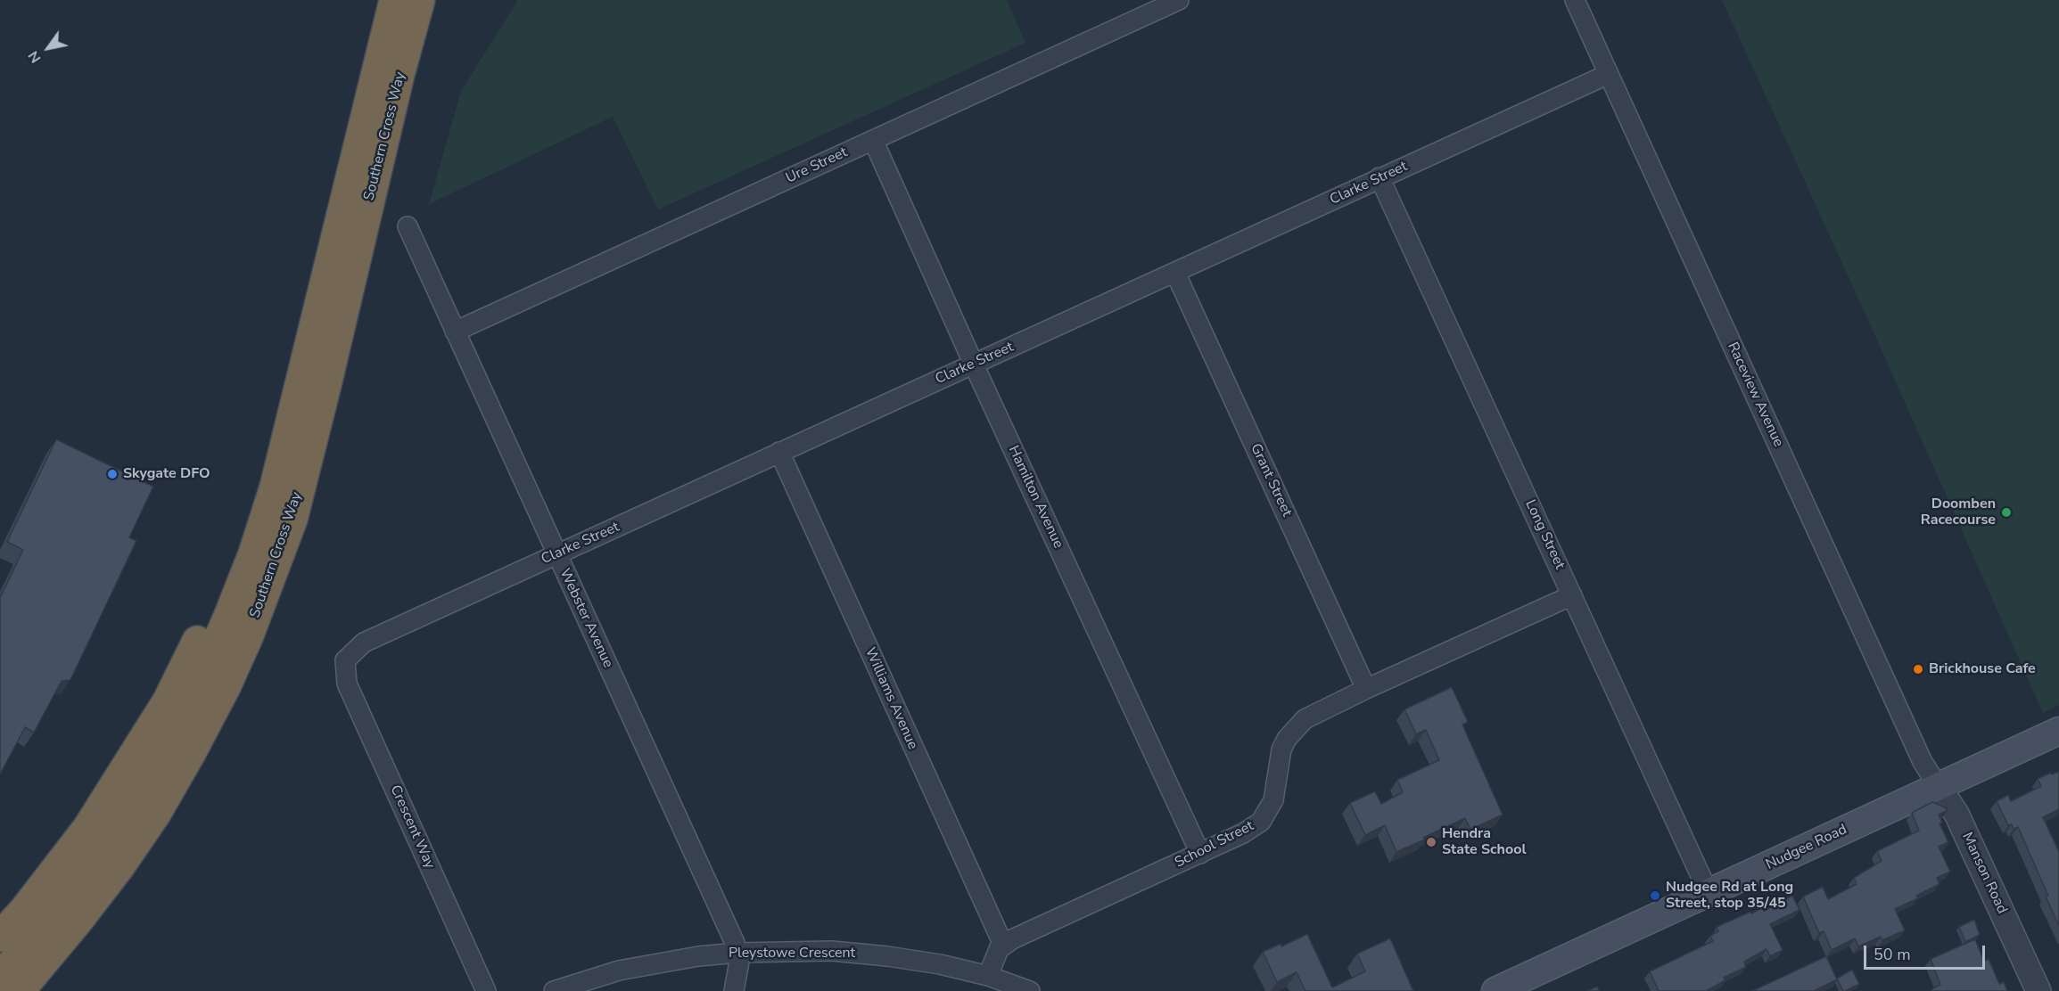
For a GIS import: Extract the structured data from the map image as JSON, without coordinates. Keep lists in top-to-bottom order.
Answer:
{
  "streets": {
    "highway": ["Southern Cross Way"],
    "main road": ["Nudgee Road"],
    "street": [
      "Ure Street",
      "Clarke Street",
      "Raceview Avenue",
      "Grant Street",
      "Hamilton Avenue",
      "Long Street",
      "Webster Avenue",
      "Williams Avenue",
      "Crescent Way",
      "School Street",
      "Manson Road",
      "Pleystowe Crescent"
    ]
  },
  "crossings": [
    ["Ure Street", "Hamilton Avenue"],
    ["Ure Street", "Webster Avenue"],
    ["Clarke Street", "Raceview Avenue"],
    ["Clarke Street", "Grant Street"],
    ["Clarke Street", "Hamilton Avenue"],
    ["Clarke Street", "Long Street"],
    ["Clarke Street", "Webster Avenue"],
    ["Clarke Street", "Williams Avenue"],
    ["Clarke Street", "Crescent Way"],
    ["Raceview Avenue", "Nudgee Road"],
    ["Raceview Avenue", "Manson Road"],
    ["Grant Street", "School Street"],
    ["Hamilton Avenue", "School Street"],
    ["Long Street", "School Street"],
    ["Long Street", "Nudgee Road"],
    ["Webster Avenue", "Pleystowe Crescent"],
    ["Williams Avenue", "School Street"],
    ["Nudgee Road", "Manson Road"]
  ],
  "places": [
    "Skygate DFO",
    "Doomben Racecourse",
    "Brickhouse Cafe",
    "Hendra State School",
    "Nudgee Rd at Long Street, stop 35/45"
  ],
  "scale_bar": "50 m",
  "north": "bottom left"
}
